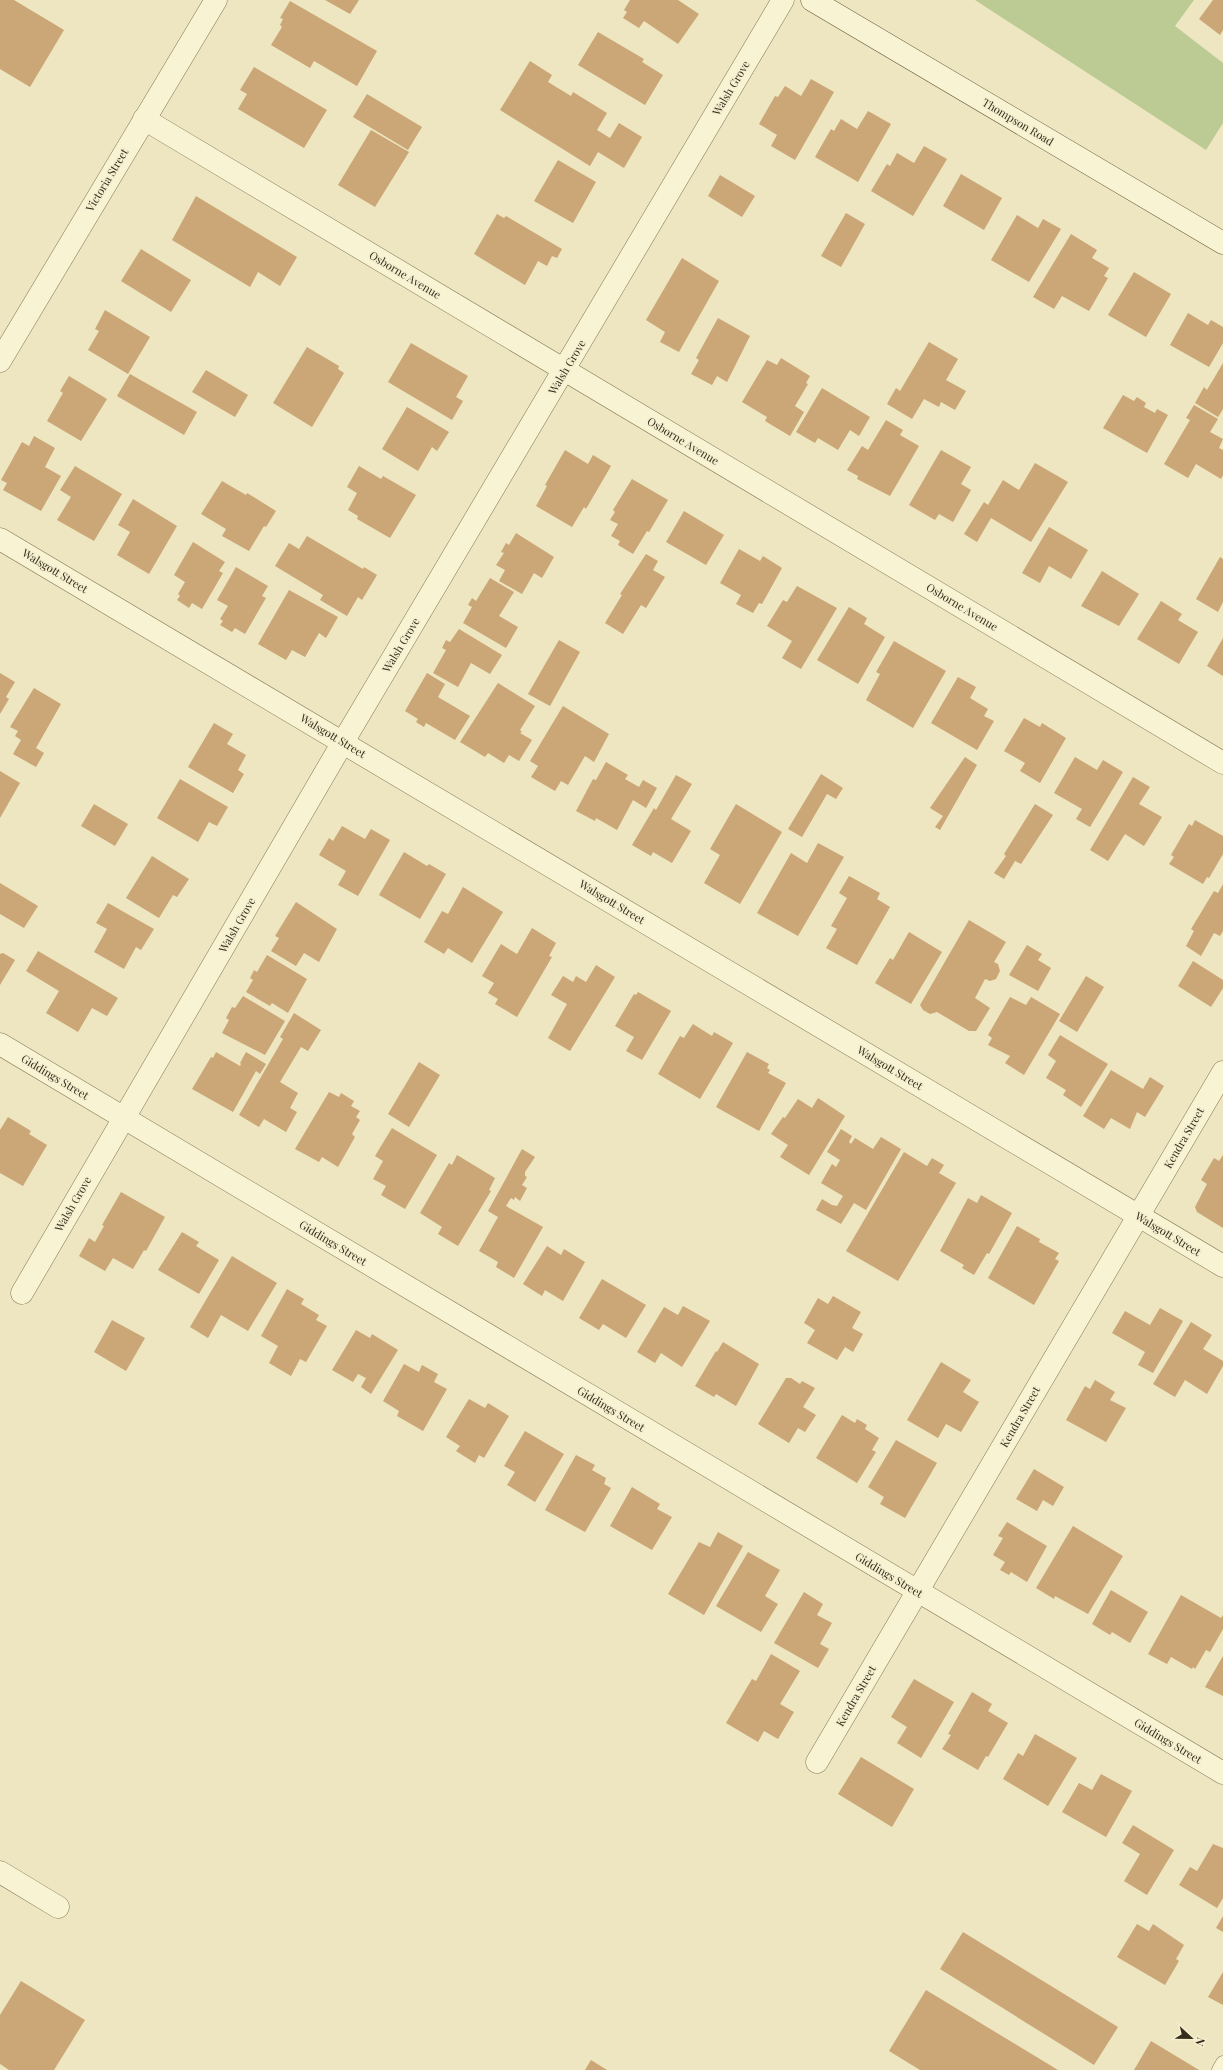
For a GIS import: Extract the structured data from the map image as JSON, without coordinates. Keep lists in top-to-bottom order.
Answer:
{
  "streets": {
    "street": [
      "Walsh Grove",
      "Thompson Road",
      "Victoria Street",
      "Osborne Avenue",
      "Walsgott Street",
      "Giddings Street",
      "Kendra Street"
    ]
  },
  "crossings": [
    ["Walsh Grove", "Osborne Avenue"],
    ["Walsh Grove", "Walsgott Street"],
    ["Walsh Grove", "Giddings Street"],
    ["Victoria Street", "Osborne Avenue"],
    ["Walsgott Street", "Kendra Street"],
    ["Giddings Street", "Kendra Street"]
  ],
  "north": "right"
}
